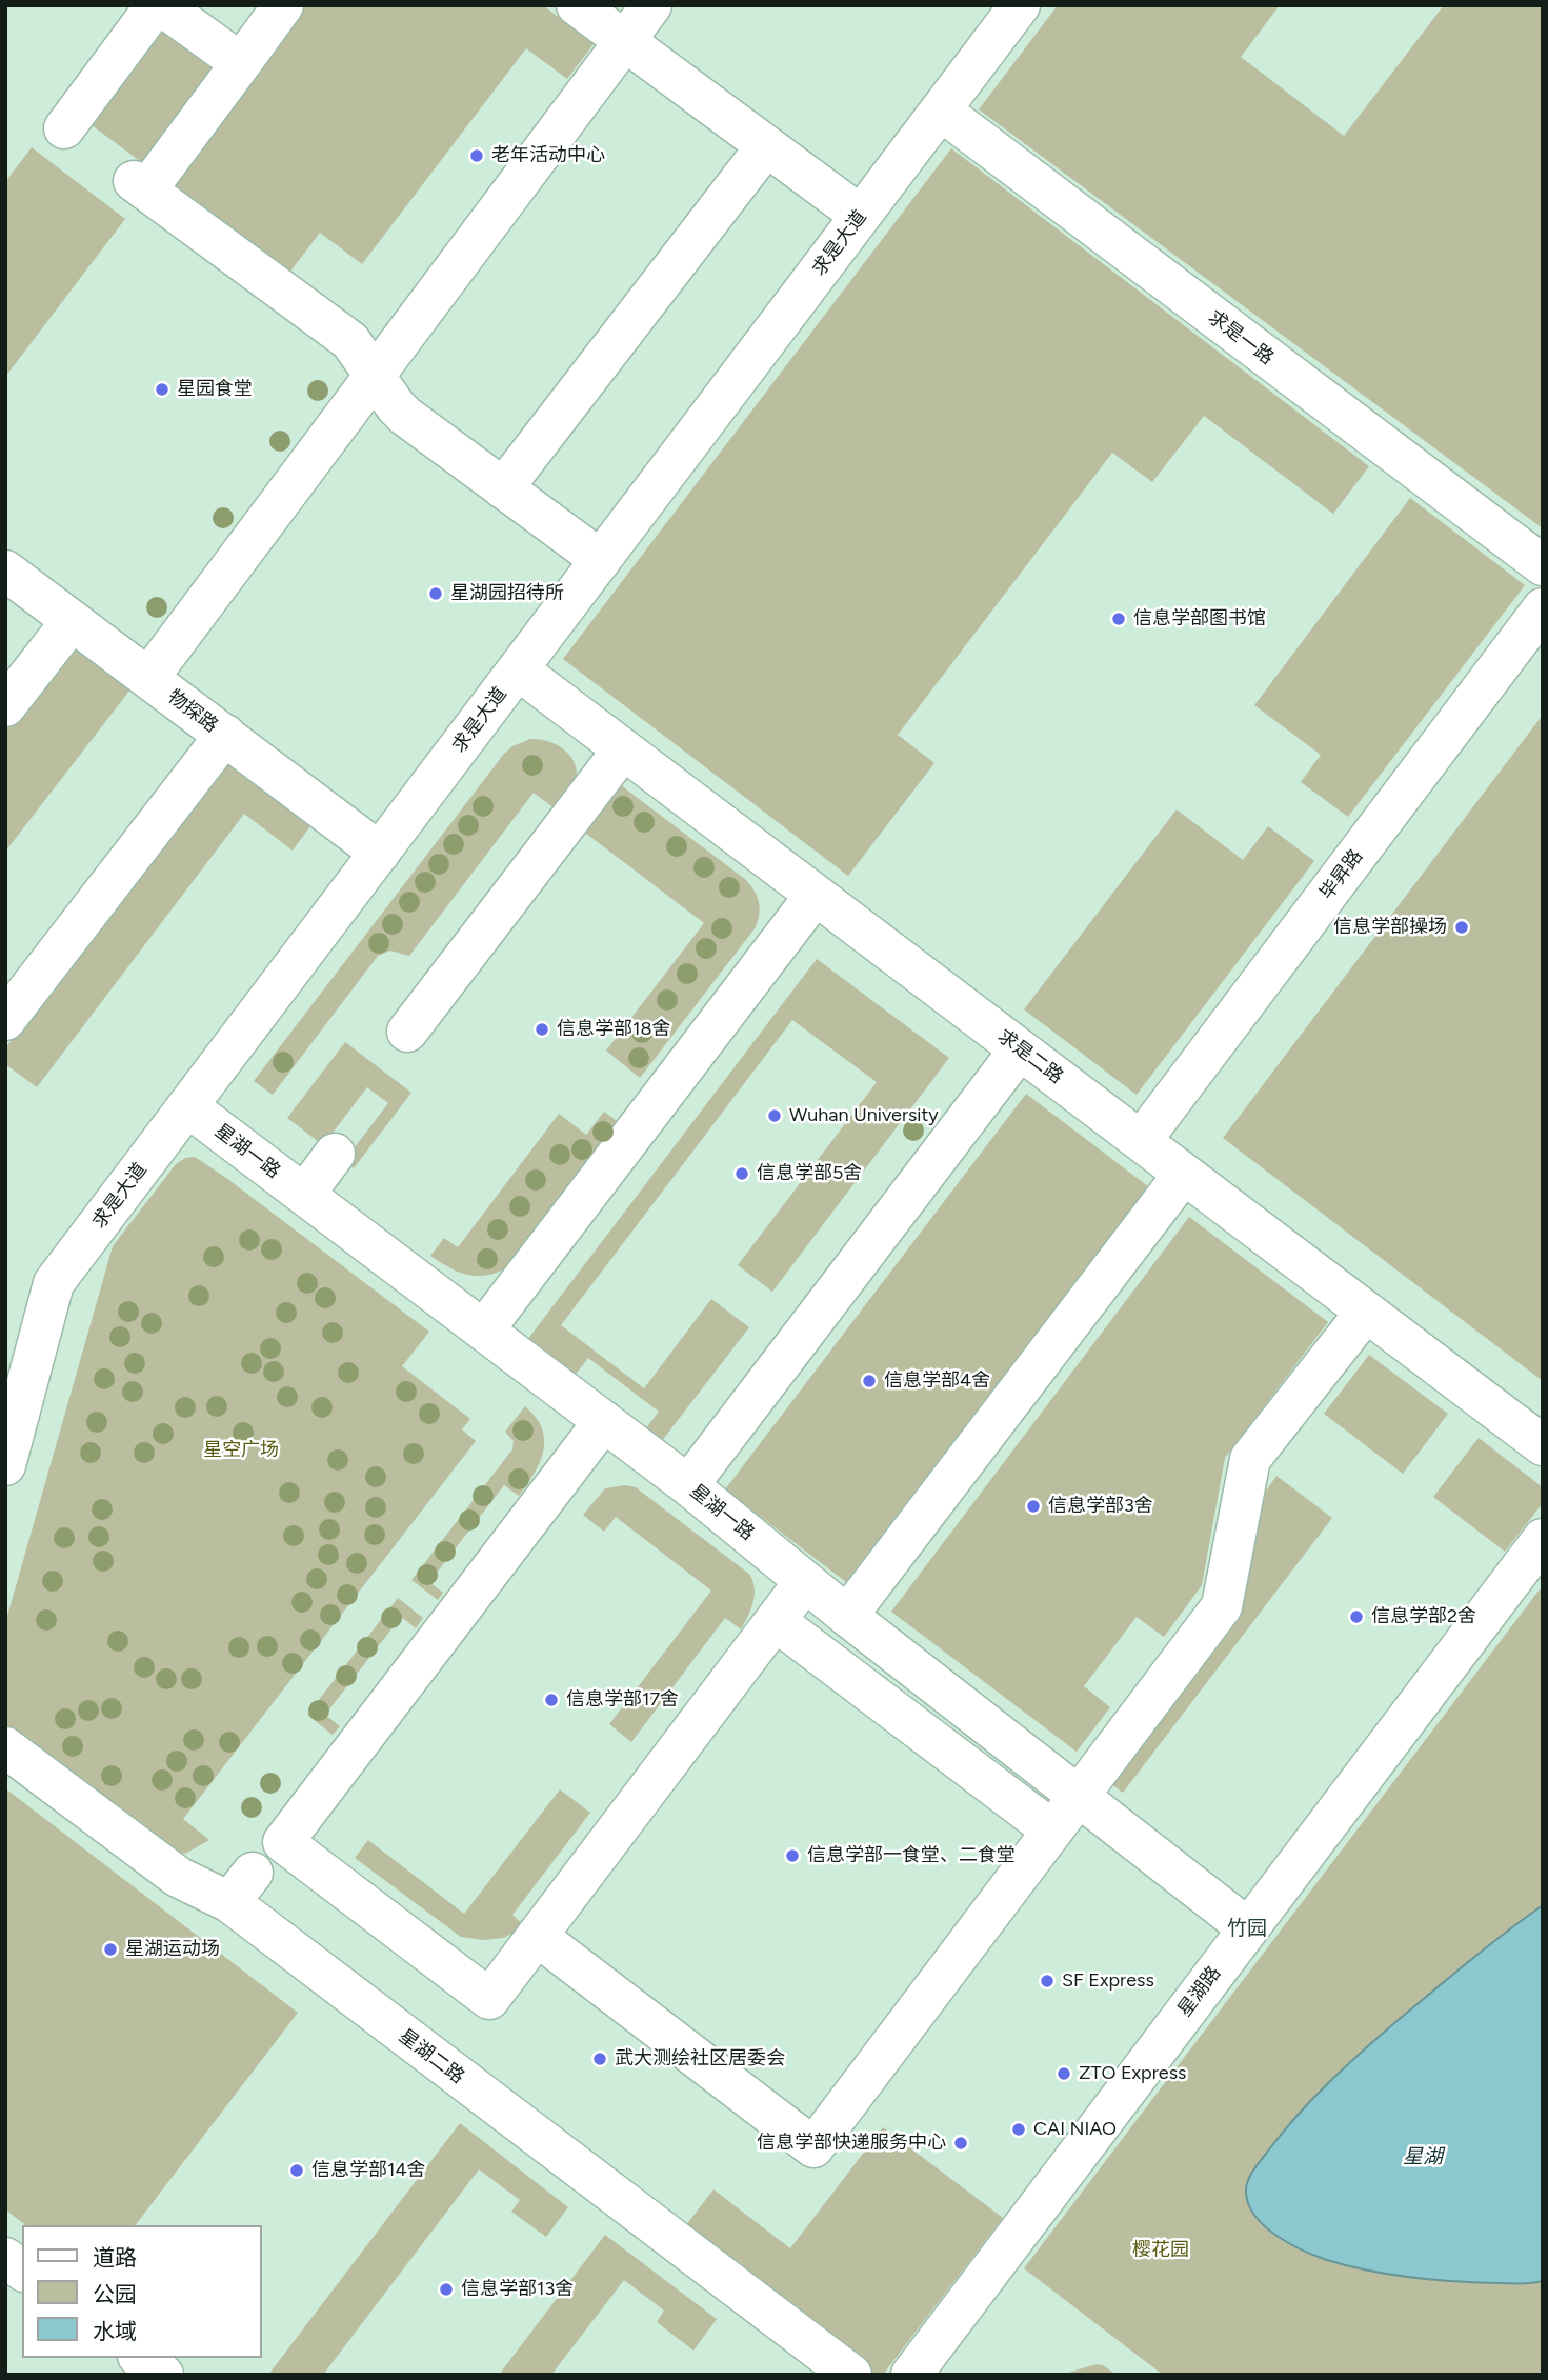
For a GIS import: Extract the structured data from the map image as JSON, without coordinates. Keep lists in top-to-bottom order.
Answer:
{
  "streets": {
    "street": [
      "求是大道",
      "求是一路",
      "物探路",
      "毕昇路",
      "求是二路",
      "星湖一路",
      "星湖路",
      "星湖二路"
    ]
  },
  "crossings": [
    ["求是大道", "求是一路"],
    ["求是大道", "物探路"],
    ["求是大道", "求是二路"],
    ["求是大道", "星湖一路"],
    ["毕昇路", "求是二路"],
    ["星湖一路", "星湖路"]
  ],
  "districts": ["竹园"],
  "water": ["星湖"],
  "parks": ["星空广场", "樱花园"],
  "places": [
    "老年活动中心",
    "星园食堂",
    "星湖园招待所",
    "信息学部图书馆",
    "信息学部操场",
    "信息学部18舍",
    "Wuhan University",
    "信息学部5舍",
    "信息学部4舍",
    "信息学部3舍",
    "信息学部2舍",
    "信息学部17舍",
    "信息学部一食堂、二食堂",
    "星湖运动场",
    "SF Express",
    "武大测绘社区居委会",
    "ZTO Express",
    "CAI NIAO",
    "信息学部快递服务中心",
    "信息学部14舍",
    "信息学部13舍"
  ],
  "legend": ["道路", "公园", "水域"]
}
